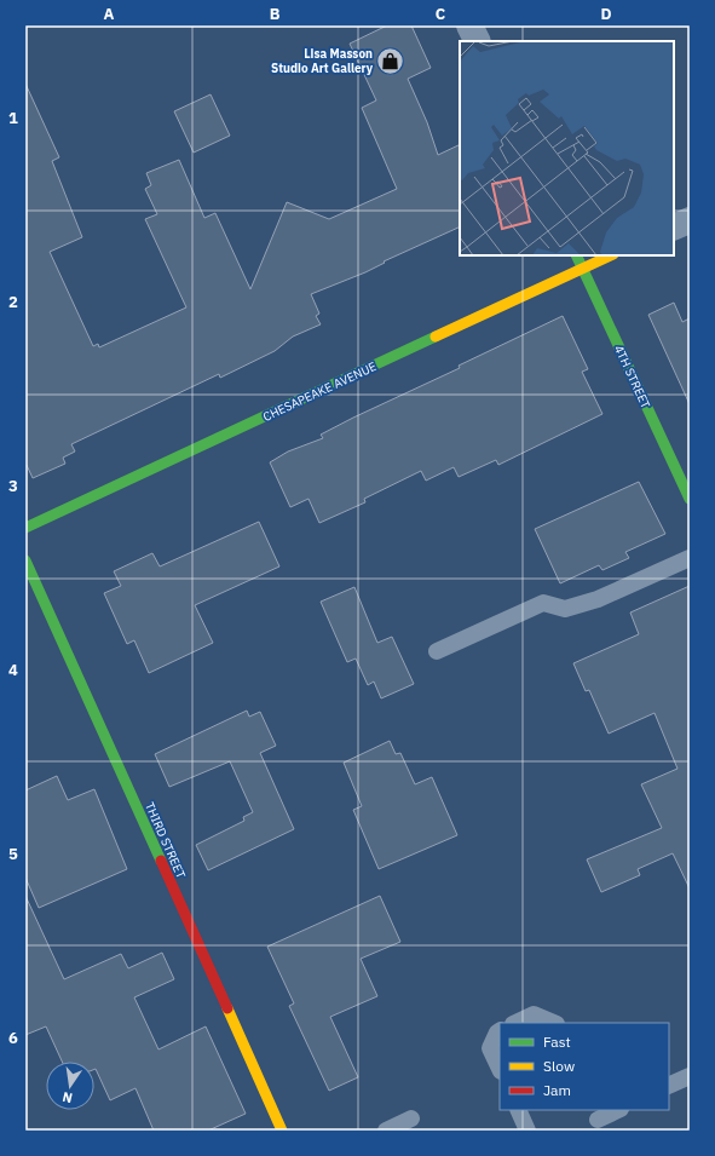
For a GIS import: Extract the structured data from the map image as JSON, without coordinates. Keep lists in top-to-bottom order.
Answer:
{
  "streets": {
    "street": ["4TH STREET", "CHESAPEAKE AVENUE", "THIRD STREET"]
  },
  "crossings": [
    ["4TH STREET", "CHESAPEAKE AVENUE"]
  ],
  "places": {
    "shop": ["Lisa Masson Studio Art Gallery"]
  },
  "legend": ["Fast", "Slow", "Jam"],
  "north": "bottom",
  "grid": {
    "columns": [
      "A",
      "B",
      "C",
      "D"
    ],
    "rows": [
      "1",
      "2",
      "3",
      "4",
      "5",
      "6"
    ]
  }
}
